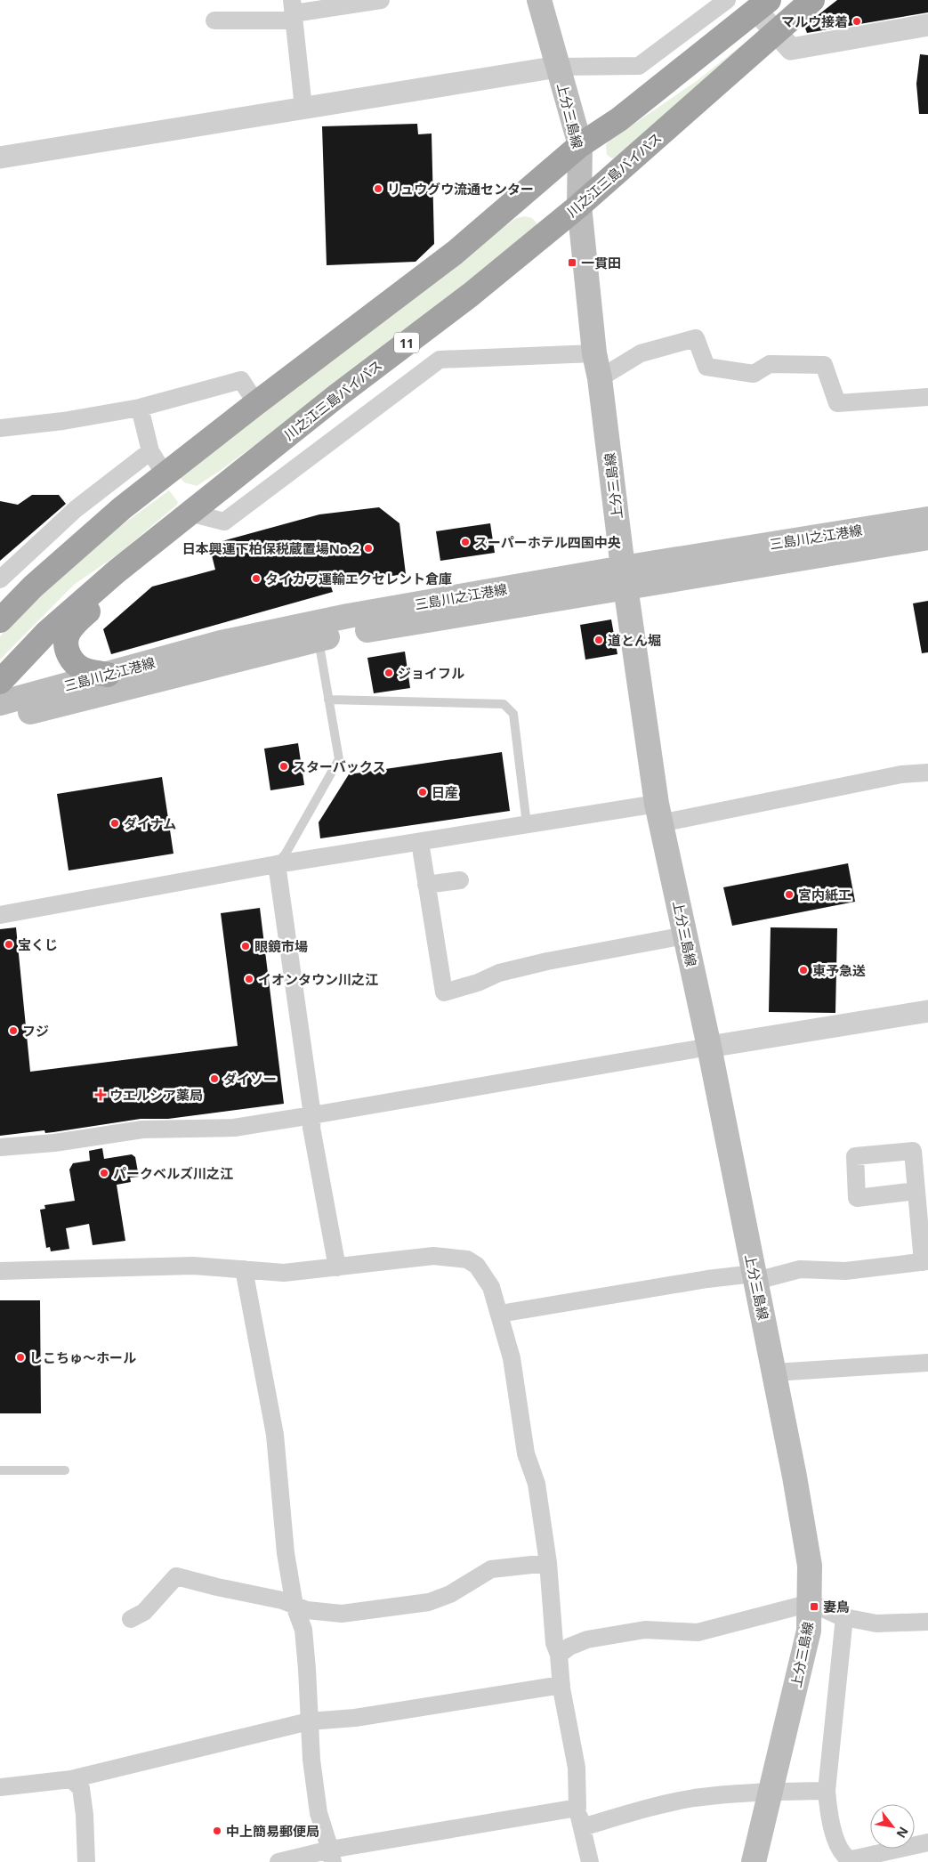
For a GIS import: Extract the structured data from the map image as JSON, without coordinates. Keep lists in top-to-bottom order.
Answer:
{
  "streets": {
    "highway": ["川之江三島バイパス", "11"],
    "main road": ["上分三島線", "三島川之江港線"]
  },
  "crossings": [
    ["上分三島線", "川之江三島バイパス"],
    ["上分三島線", "三島川之江港線"]
  ],
  "places": {
    "other": [
      "マルウ接着",
      "リュウグウ流通センター",
      "スーパーホテル四国中央",
      "日本興運下柏保税蔵置場No.2",
      "タイカワ運輸エクセレント倉庫",
      "道とん堀",
      "ジョイフル",
      "スターバックス",
      "日産",
      "ダイナム",
      "宮内紙工",
      "宝くじ",
      "眼鏡市場",
      "東予急送",
      "イオンタウン川之江",
      "フジ",
      "ダイソー",
      "パークベルズ川之江",
      "しこちゅ～ホール",
      "中上簡易郵便局"
    ],
    "transit": ["一貫田", "妻鳥"],
    "health": ["ウエルシア薬局"]
  },
  "north": "bottom right"
}
